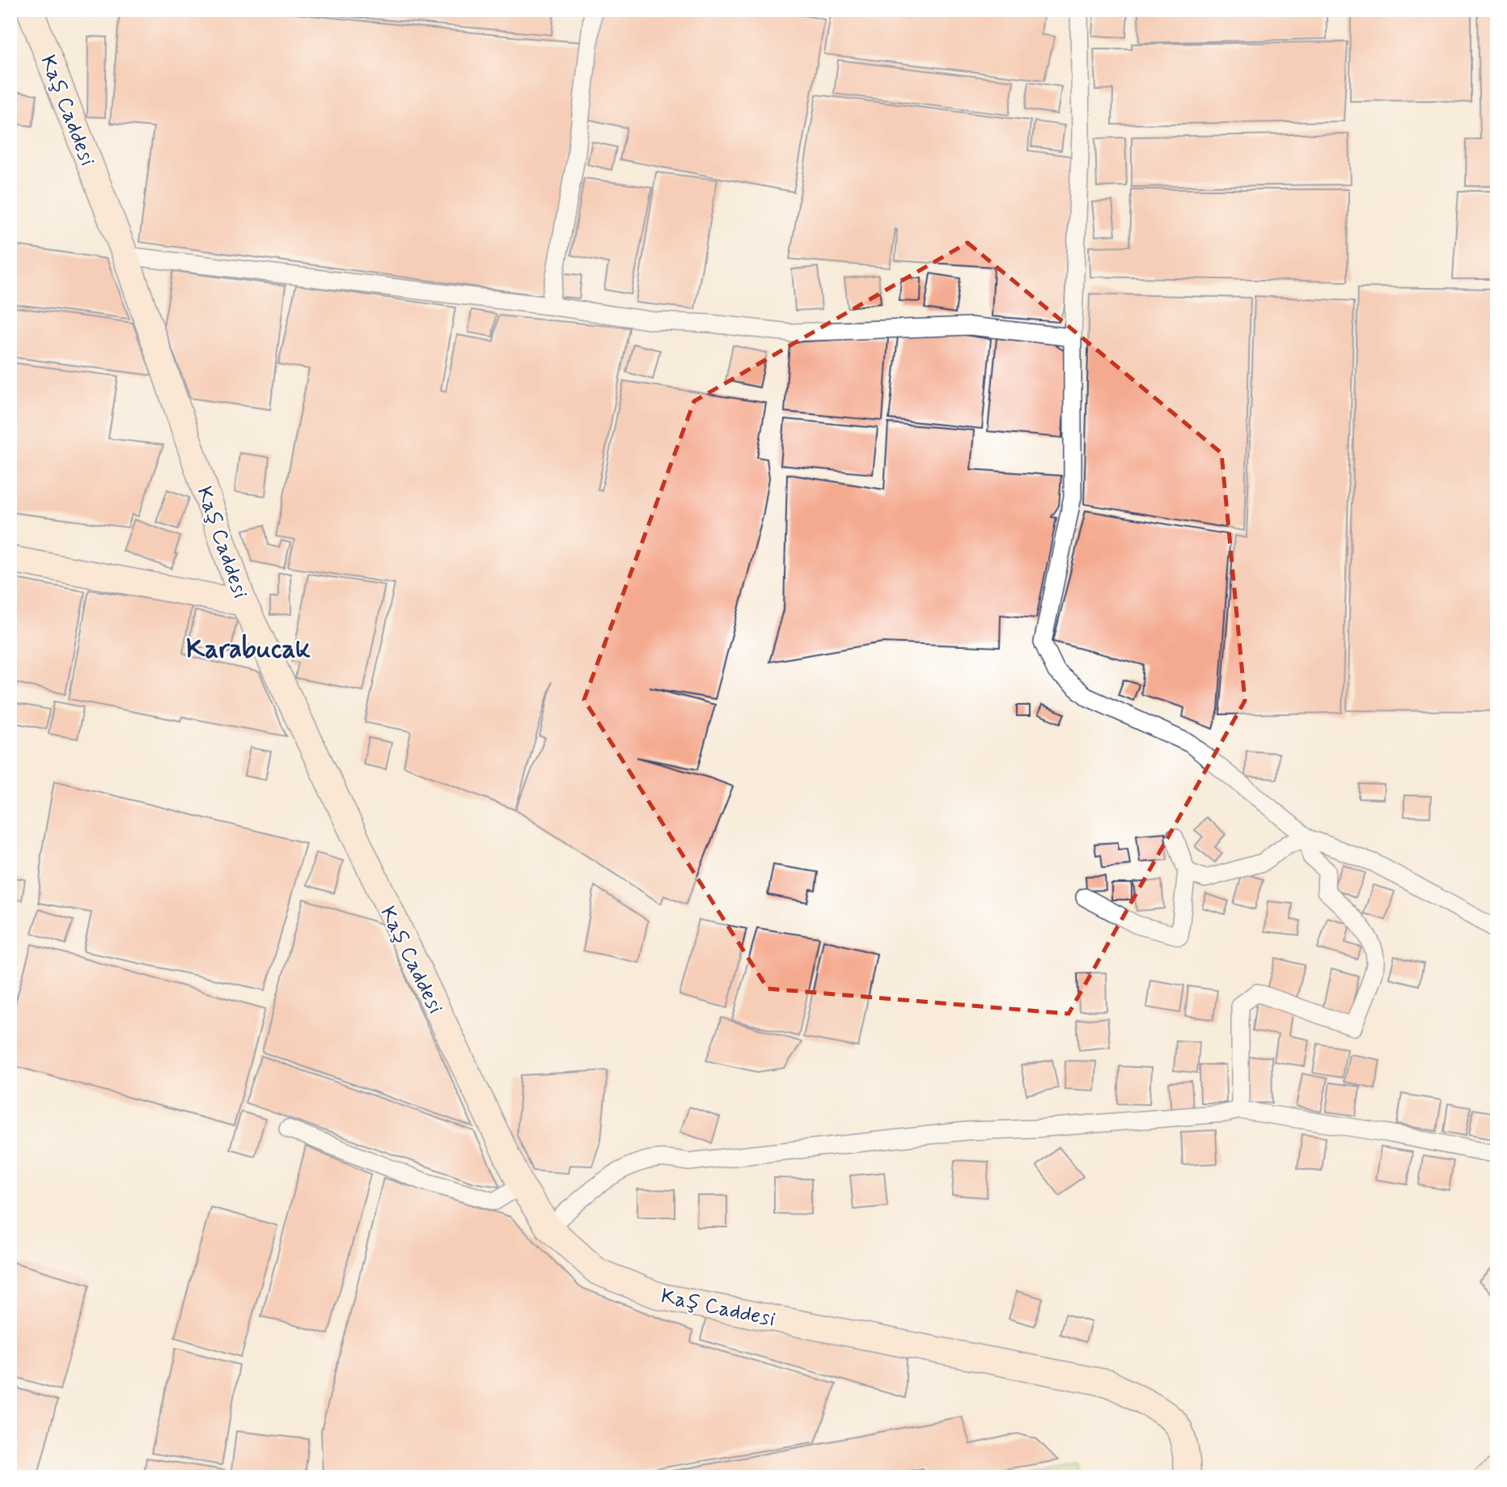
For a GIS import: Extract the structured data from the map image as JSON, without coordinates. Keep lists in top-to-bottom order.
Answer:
{
  "streets": {
    "street": ["Kaş Caddesi"]
  },
  "districts": ["Karabucak"]
}
